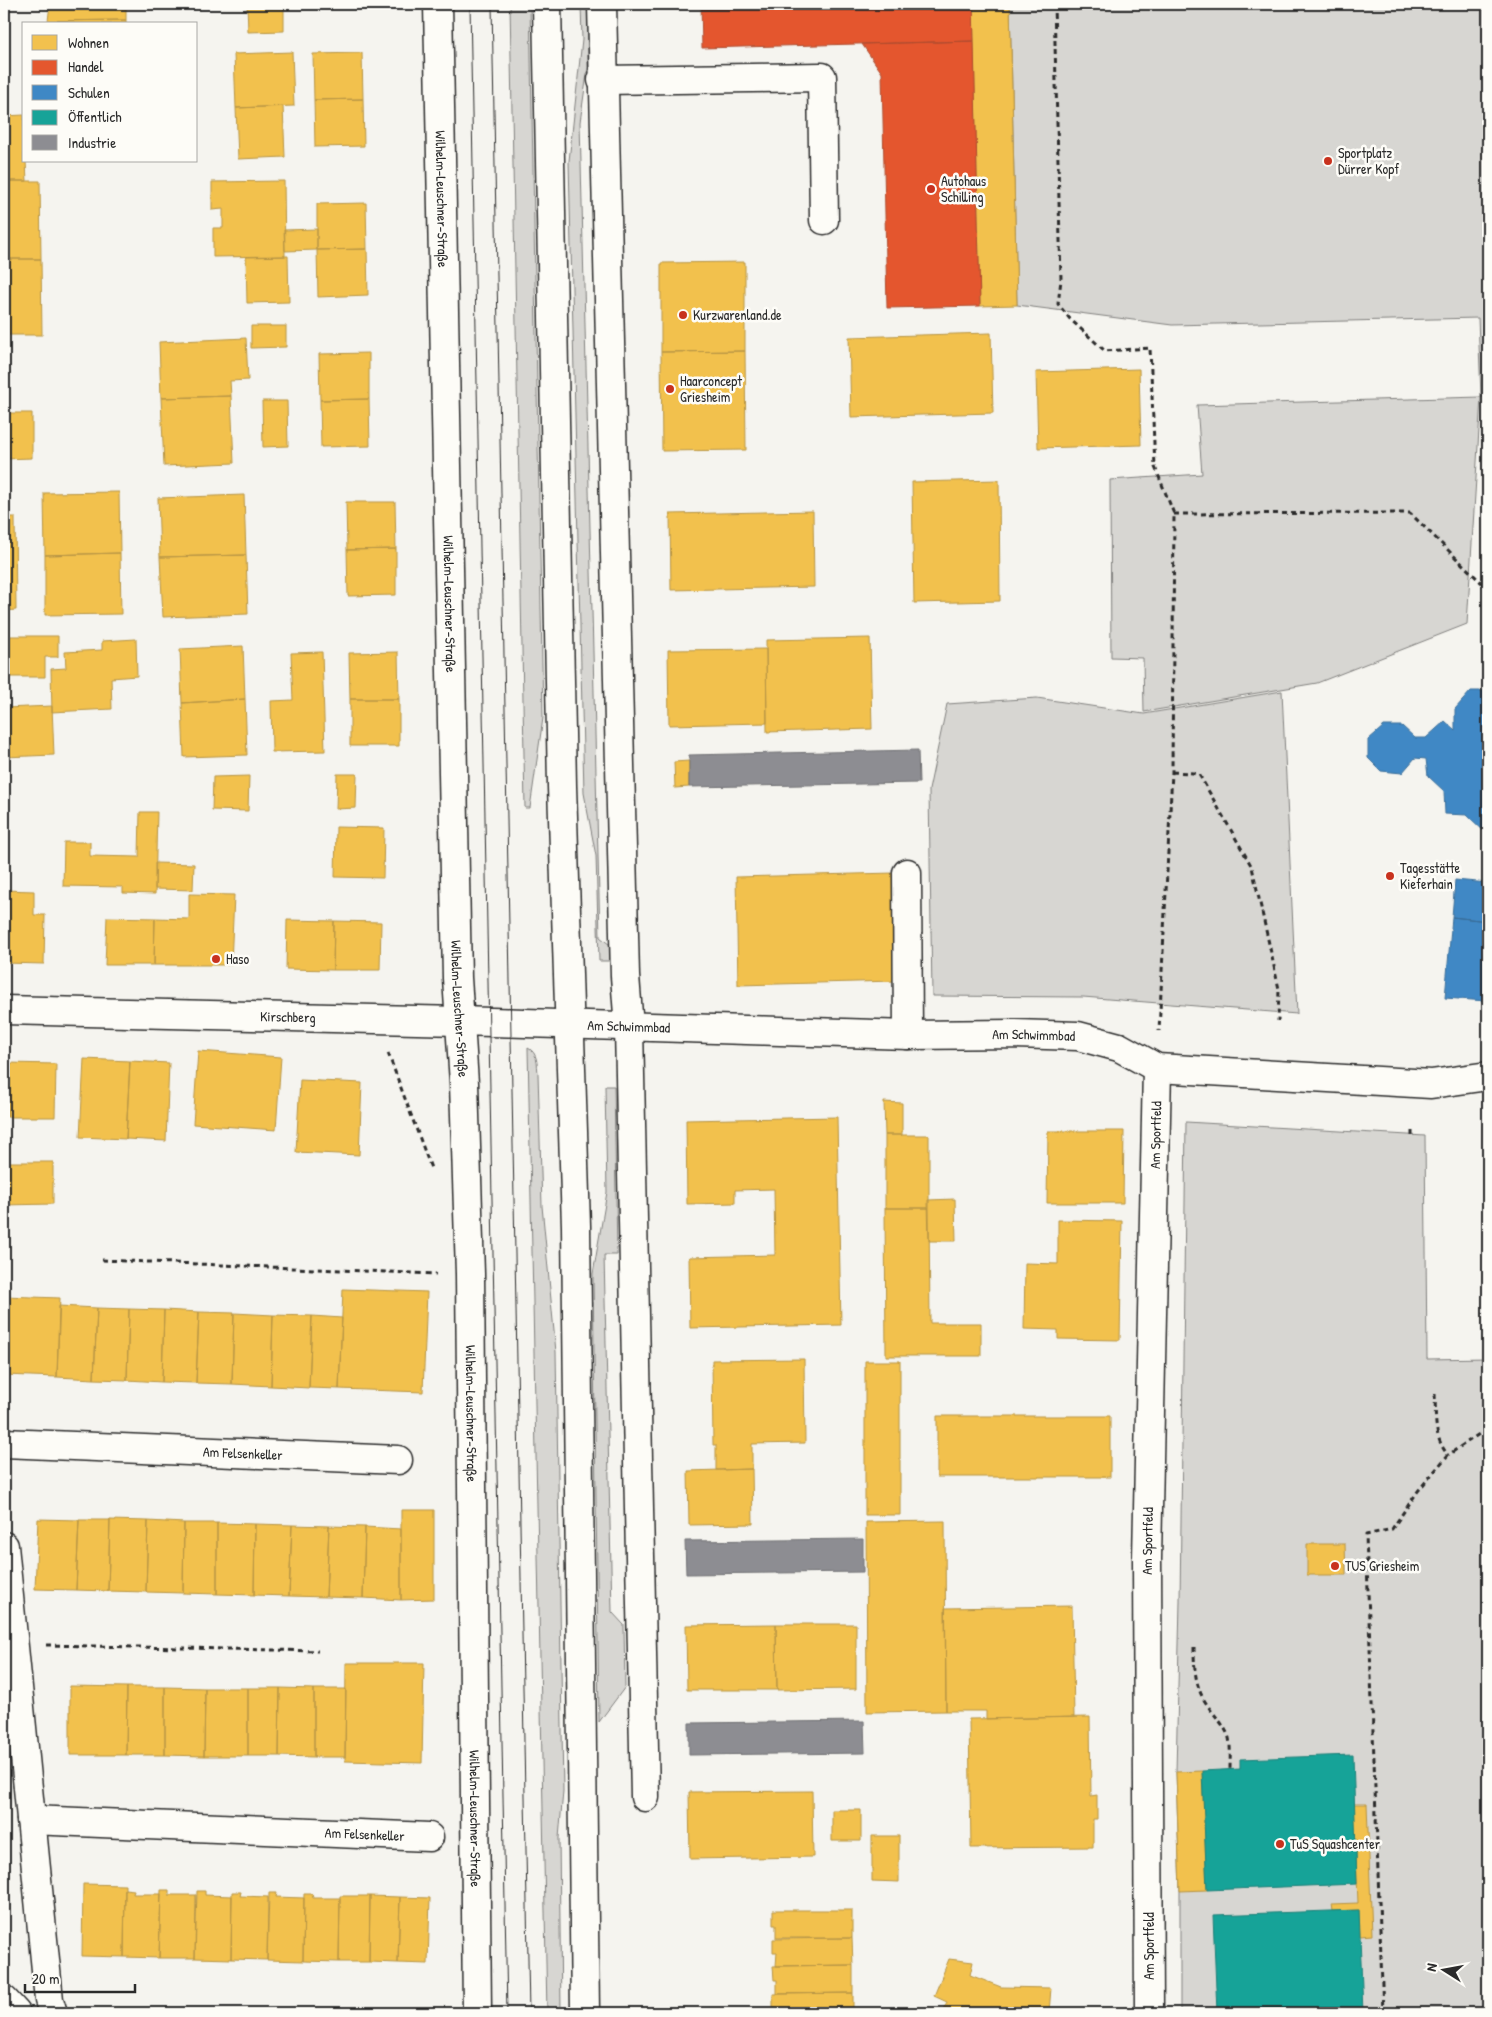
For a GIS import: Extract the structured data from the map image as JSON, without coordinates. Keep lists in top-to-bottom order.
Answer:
{
  "streets": {
    "street": [
      "Wilhelm-Leuschner-Straße",
      "Kirschberg",
      "Am Schwimmbad",
      "Am Sportfeld",
      "Am Felsenkeller"
    ]
  },
  "crossings": [
    ["Wilhelm-Leuschner-Straße", "Kirschberg"],
    ["Kirschberg", "Am Schwimmbad"],
    ["Am Schwimmbad", "Am Sportfeld"]
  ],
  "places": [
    "Sportplatz Dürrer Kopf",
    "Autohaus Schilling",
    "Kurzwarenland.de",
    "Haarconcept Griesheim",
    "Tagesstätte Kieferhain",
    "Haso",
    "TUS Griesheim",
    "TuS Squashcenter"
  ],
  "legend": [
    "Wohnen",
    "Handel",
    "Schulen",
    "Öffentlich",
    "Industrie"
  ],
  "scale_bar": "20 m",
  "north": "left"
}
